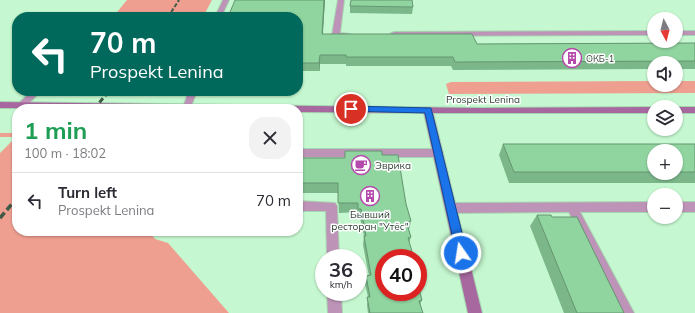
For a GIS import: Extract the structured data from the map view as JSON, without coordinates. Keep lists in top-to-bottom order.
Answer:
{
  "streets": {
    "main road": ["Prospekt Lenina"]
  },
  "places": {
    "building": ["ОКБ-1", "Бывший ресторан \"Утёс\""],
    "cafe": ["Эврика"]
  },
  "north": "bottom",
  "page": {
    "map_buttons": ["+", "−"],
    "turn": ["70 m", "Prospekt Lenina"],
    "heading": ["1 min", "100 m · 18:02"],
    "list": [
      {
        "name": "Turn left",
        "note": "Prospekt Lenina",
        "value": "70 m"
      }
    ],
    "speed": "36 km/h",
    "limit": "40"
  }
}
